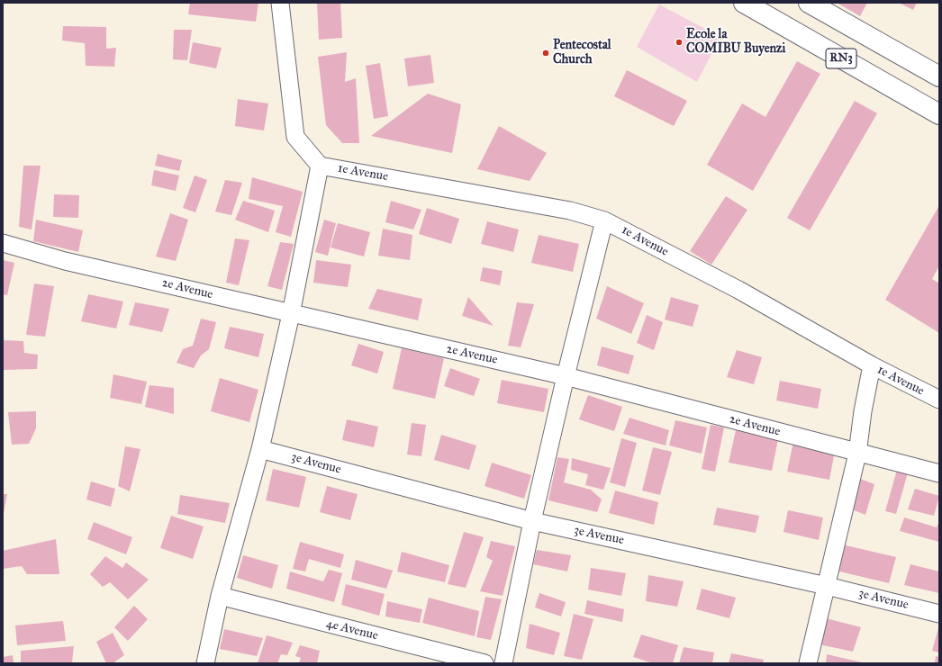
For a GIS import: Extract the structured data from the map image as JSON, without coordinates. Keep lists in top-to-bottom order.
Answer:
{
  "streets": {
    "highway": ["RN3"],
    "street": [
      "1e Avenue",
      "2e Avenue",
      "3e Avenue",
      "4e Avenue"
    ]
  },
  "places": ["Ecole la COMIBU Buyenzi", "Pentecostal Church"]
}
